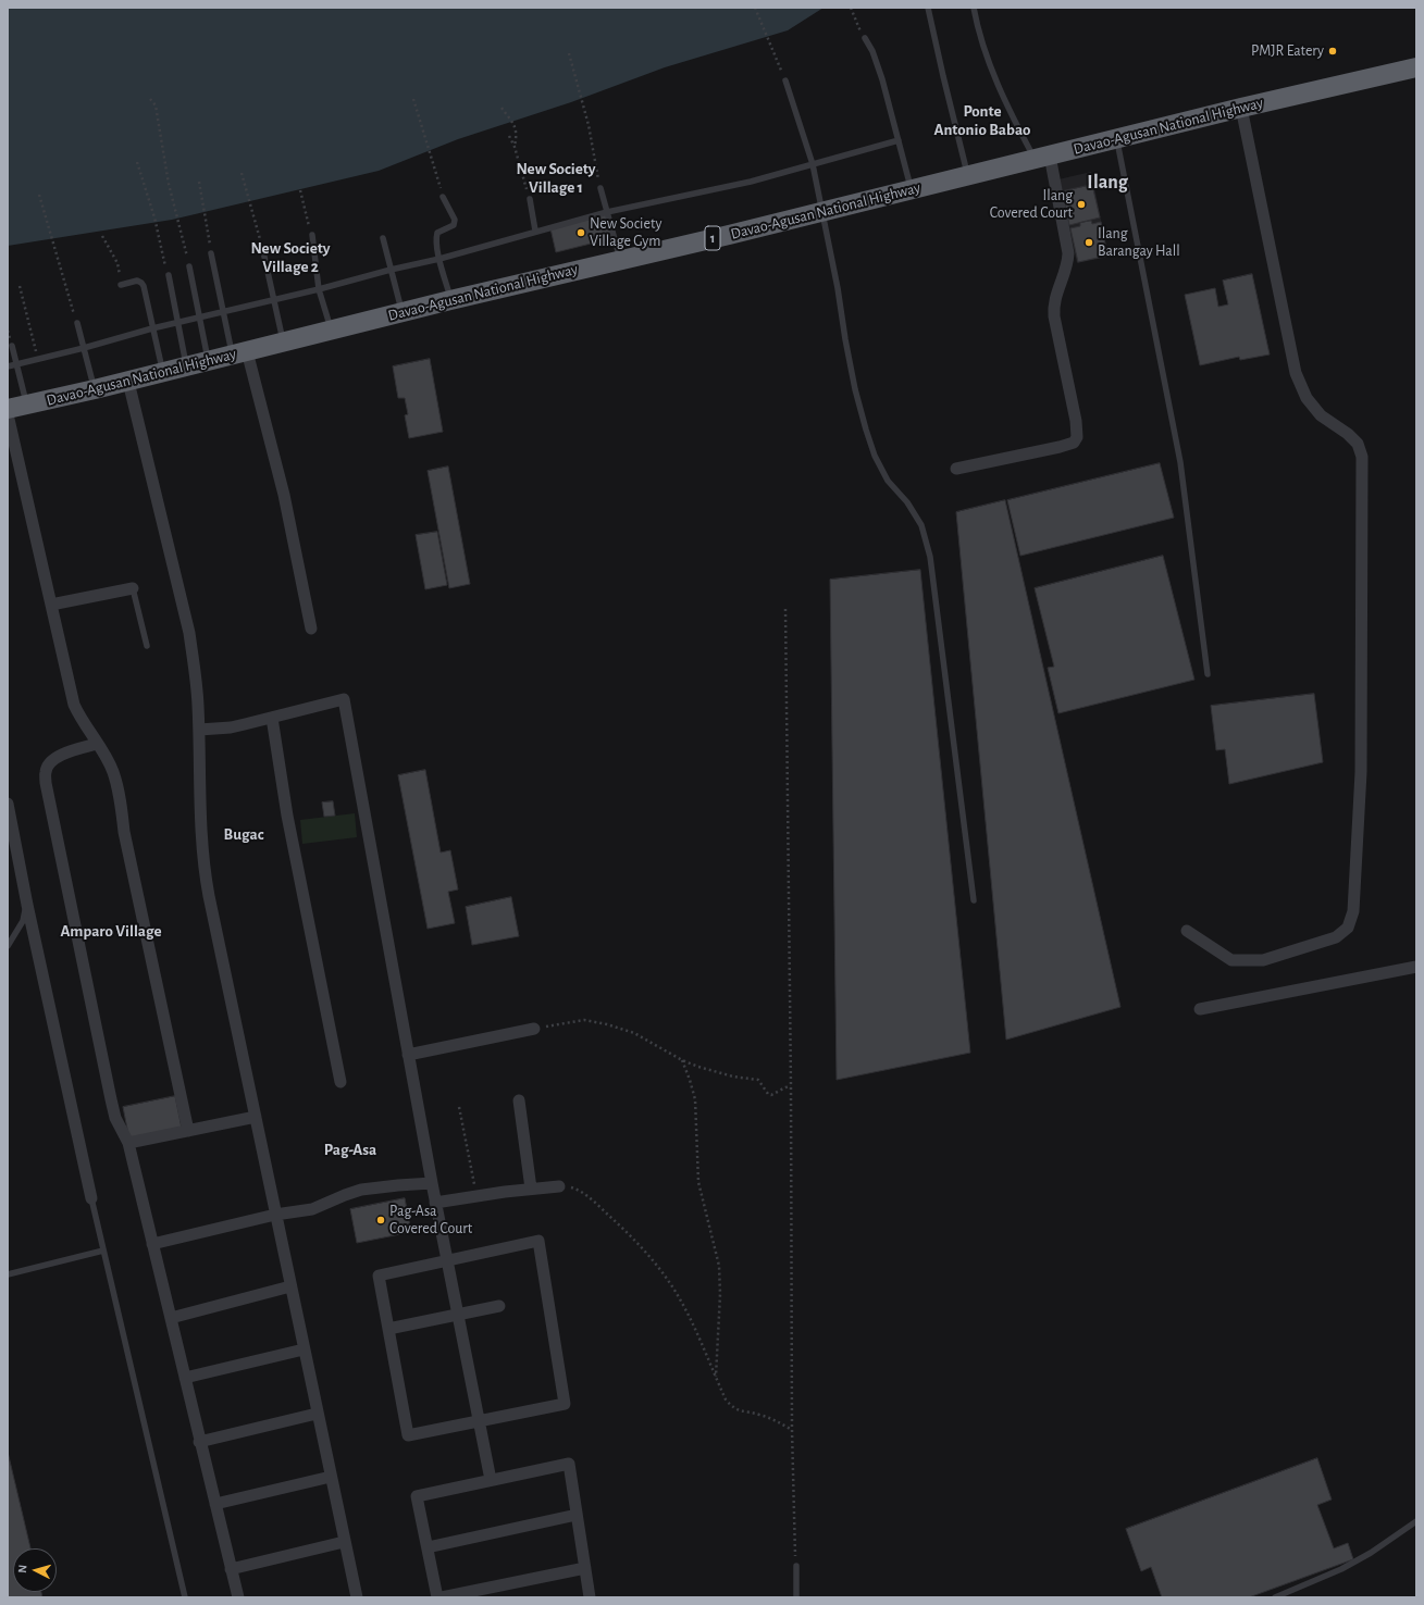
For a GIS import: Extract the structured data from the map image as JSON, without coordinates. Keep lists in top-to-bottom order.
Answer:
{
  "streets": {
    "highway": ["Davao-Agusan National Highway", "1"]
  },
  "districts": [
    "Ponte Antonio Babao",
    "New Society Village 1",
    "Ilang",
    "New Society Village 2",
    "Bugac",
    "Amparo Village",
    "Pag-Asa"
  ],
  "places": [
    "PMJR Eatery",
    "Ilang Covered Court",
    "New Society Village Gym",
    "Ilang Barangay Hall",
    "Pag-Asa Covered Court"
  ],
  "north": "left"
}
